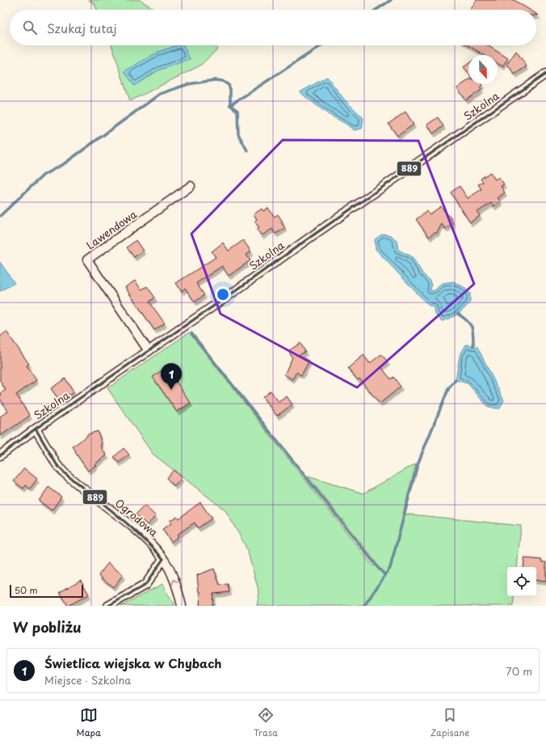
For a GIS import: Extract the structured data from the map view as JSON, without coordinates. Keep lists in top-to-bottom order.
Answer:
{
  "streets": {
    "street": ["Szkolna", "Lawendowa", "Ogrodowa"]
  },
  "crossings": [
    ["Szkolna", "Lawendowa"],
    ["Szkolna", "Ogrodowa"]
  ],
  "lines": ["transit line 889"],
  "scale_bar": "50 m",
  "north": "bottom",
  "page": {
    "search": "Szukaj tutaj",
    "pins": "1",
    "scale": "50 m",
    "heading": "W pobliżu",
    "list": [
      {
        "mark": "1",
        "name": "Świetlica wiejska w Chybach",
        "note": "Miejsce · Szkolna",
        "value": "70 m"
      }
    ],
    "nav": ["Mapa", "Trasa", "Zapisane"]
  }
}
